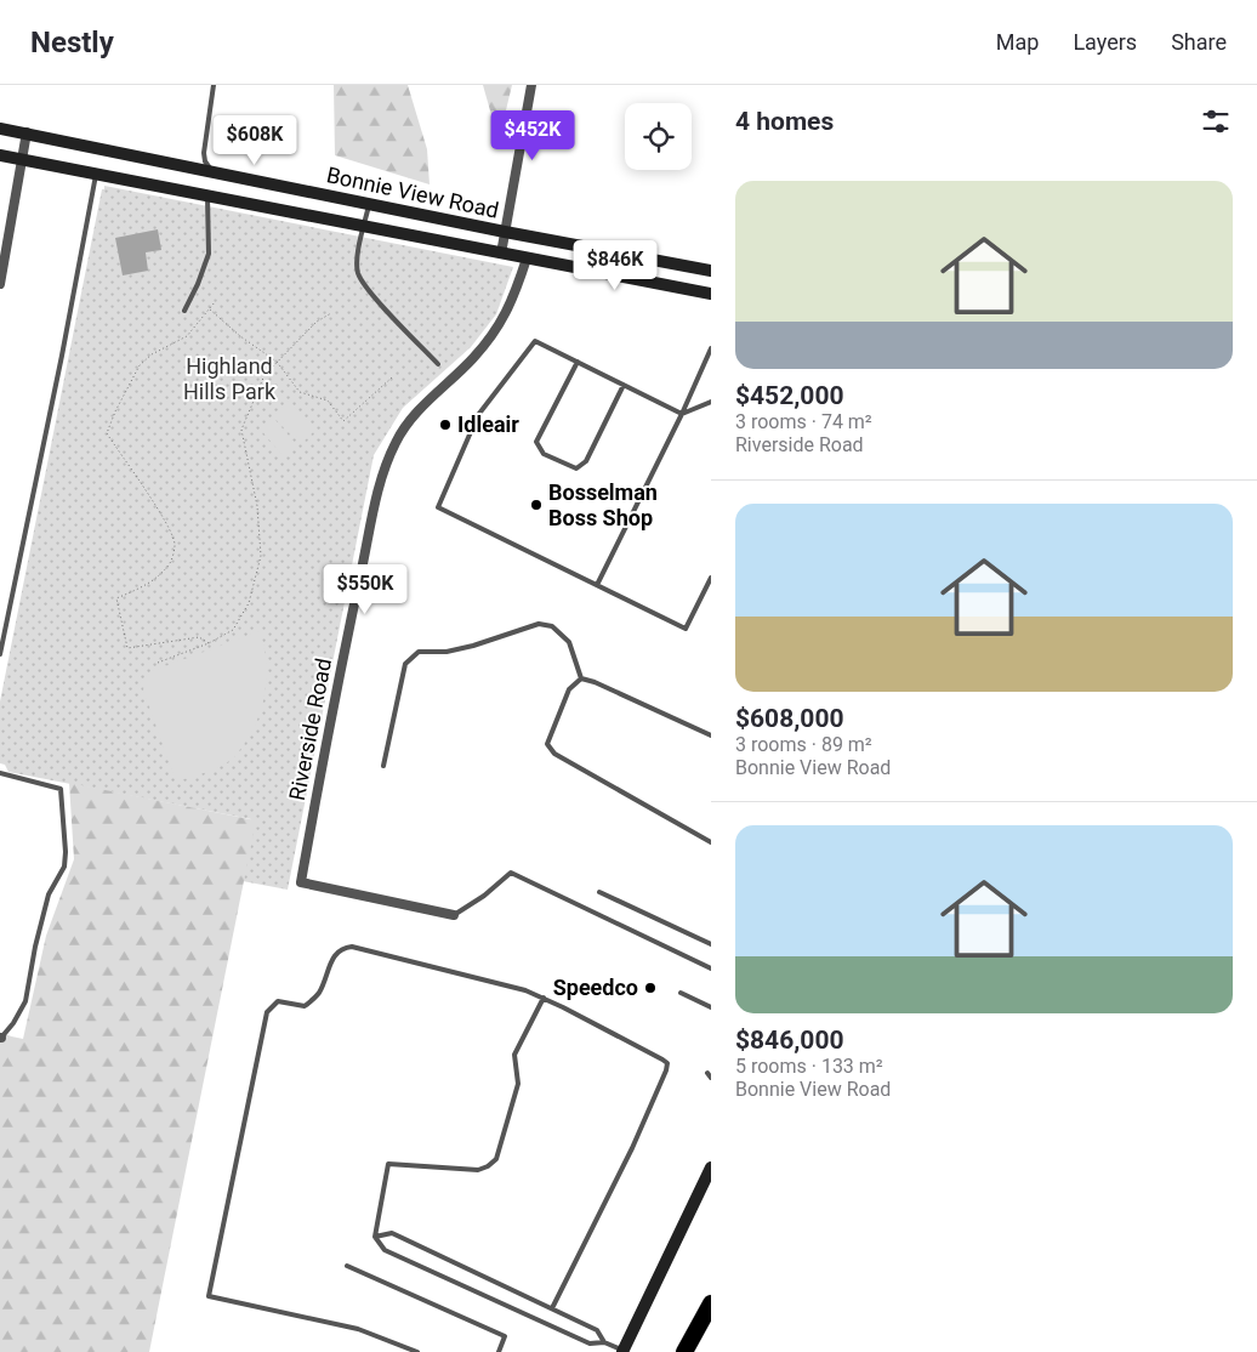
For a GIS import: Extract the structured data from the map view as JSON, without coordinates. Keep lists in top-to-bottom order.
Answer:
{
  "streets": {
    "main road": ["Bonnie View Road"],
    "street": ["Riverside Road"]
  },
  "crossings": [
    ["Bonnie View Road", "Riverside Road"]
  ],
  "parks": ["Highland Hills Park"],
  "places": ["Idleair", "Bosselman Boss Shop", "Speedco"],
  "page": {
    "header": "Nestly",
    "nav": ["Map", "Layers", "Share"],
    "heading": "4 homes",
    "price": [
      "$452K",
      "$608K",
      "$846K",
      "$550K"
    ],
    "list": [
      {
        "name": "$452,000",
        "note": "3 rooms · 74 m² · Riverside Road"
      },
      {
        "name": "$608,000",
        "note": "3 rooms · 89 m² · Bonnie View Road"
      },
      {
        "name": "$846,000",
        "note": "5 rooms · 133 m² · Bonnie View Road"
      }
    ]
  }
}
